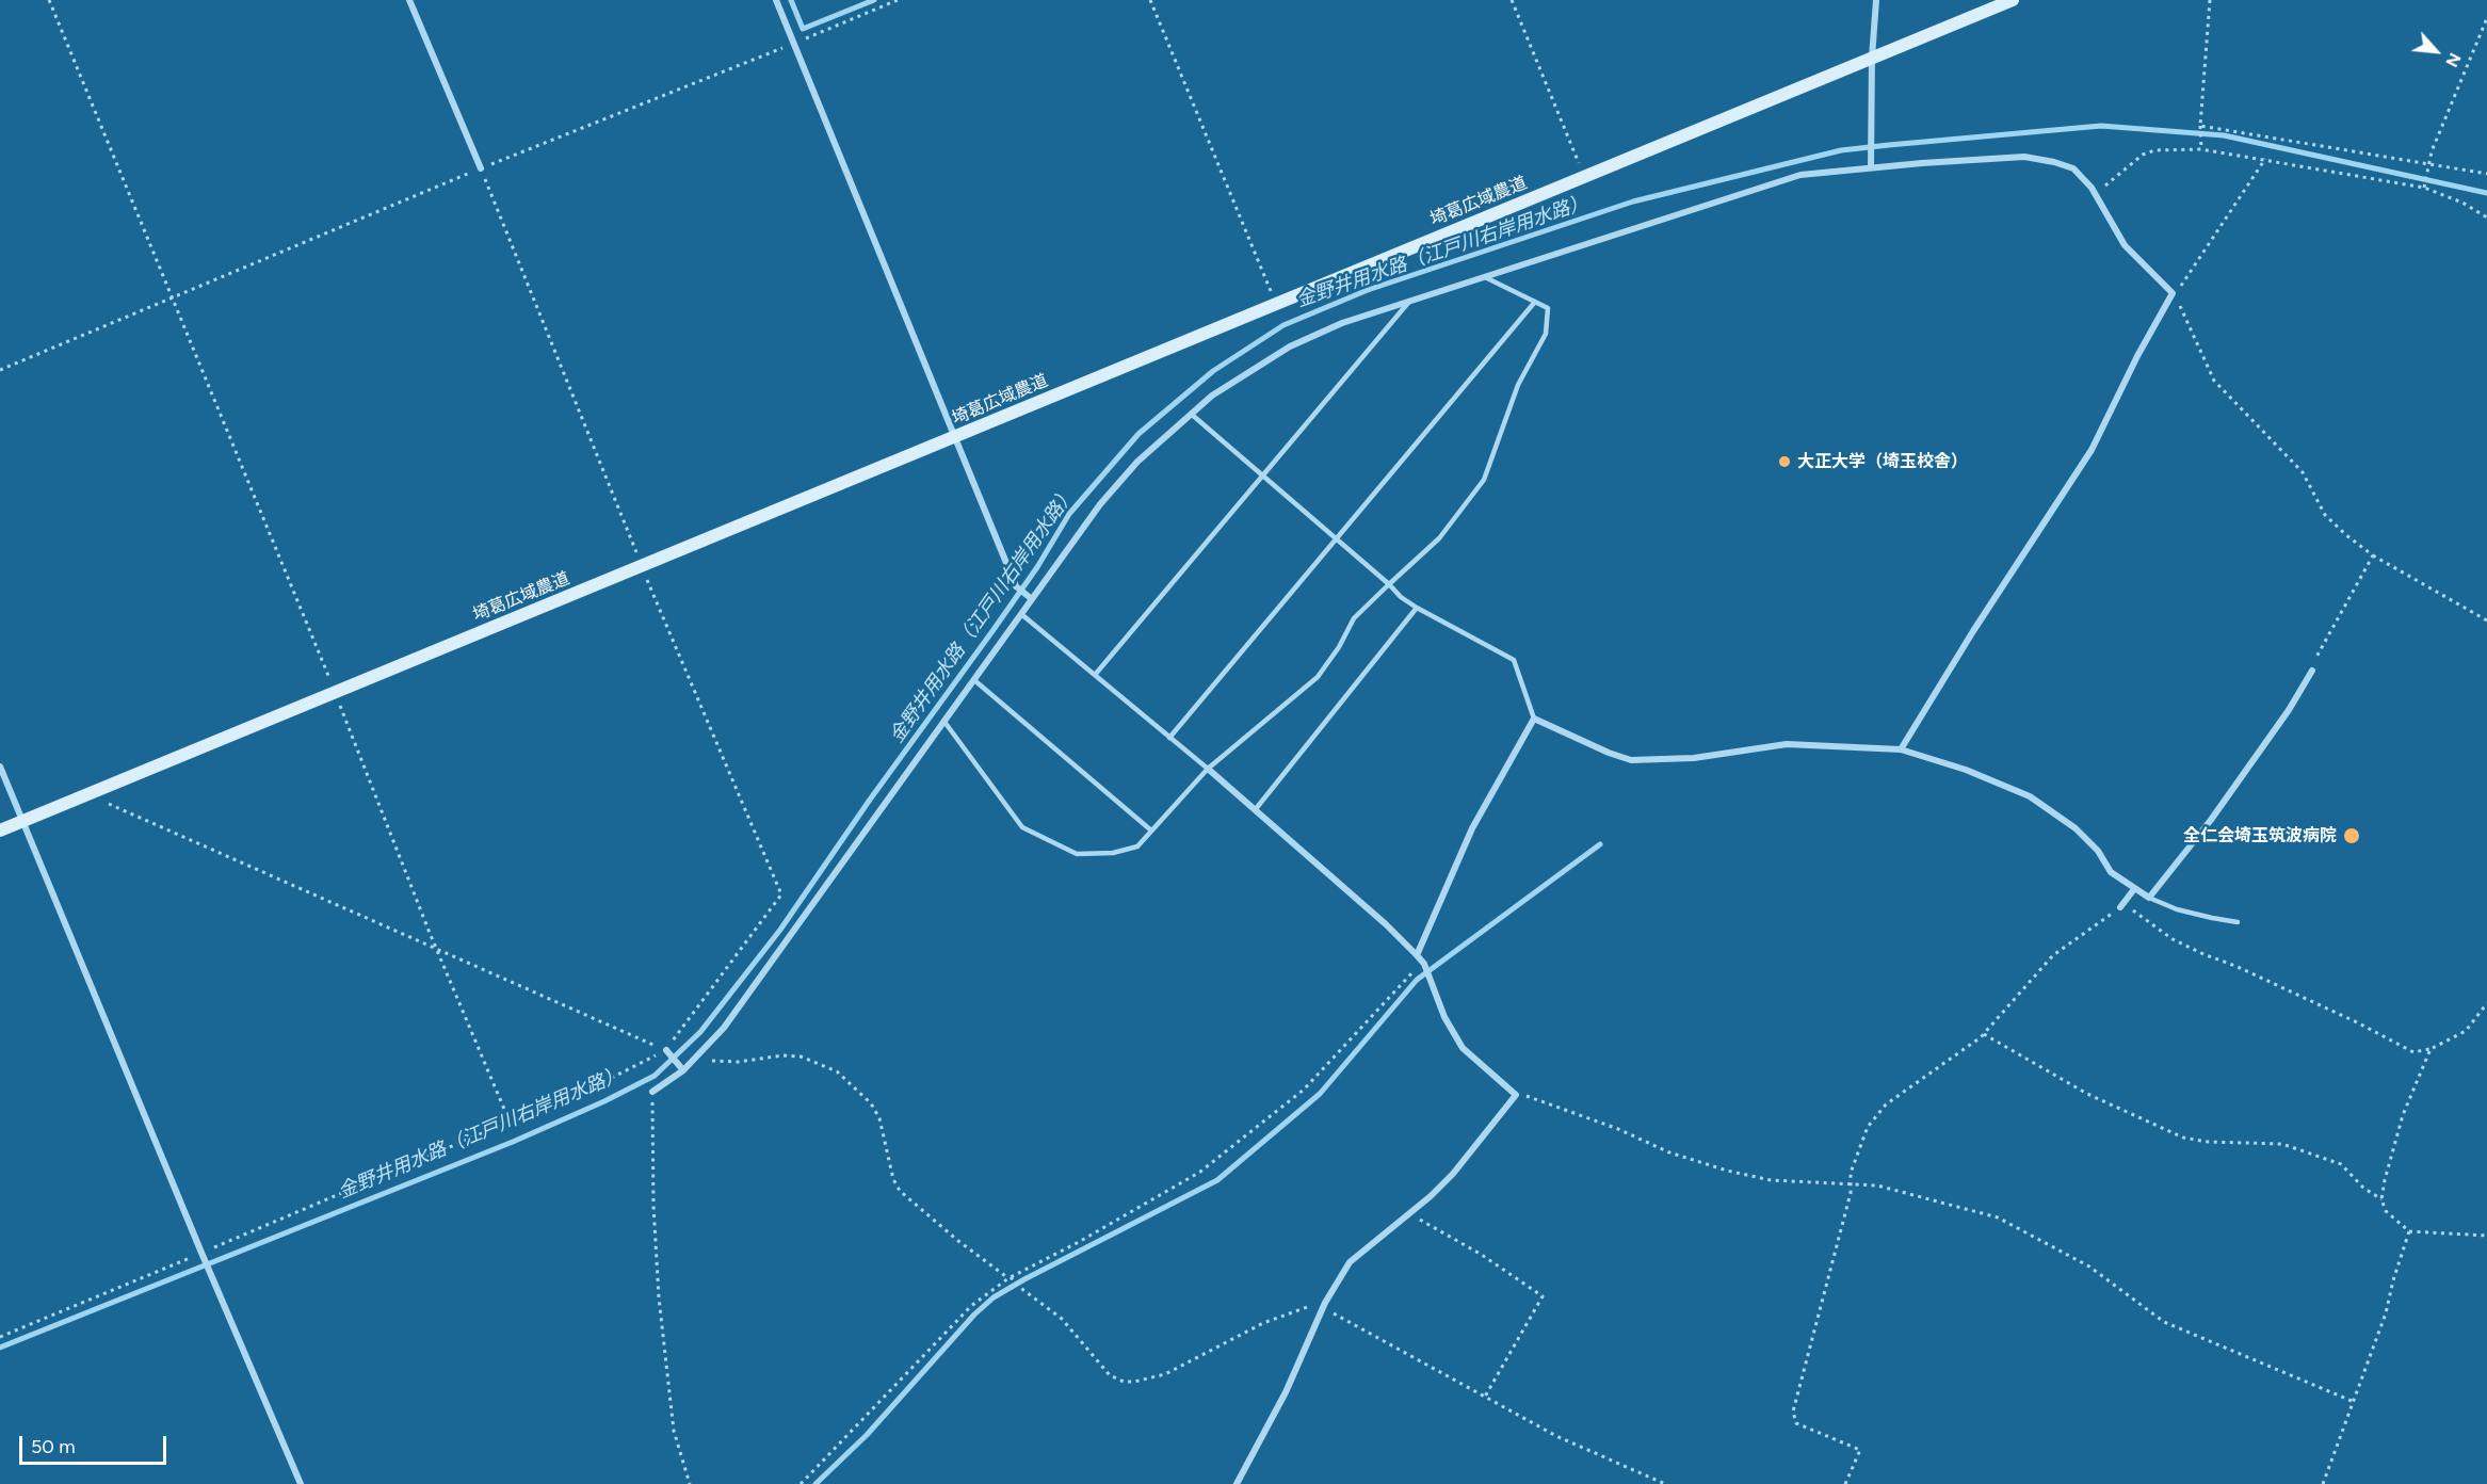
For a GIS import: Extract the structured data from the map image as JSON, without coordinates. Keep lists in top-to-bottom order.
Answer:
{
  "streets": {
    "street": ["埼葛広域農道"]
  },
  "water": ["金野井用水路（江戸川右岸用水路）"],
  "places": ["大正大学（埼玉校舎）", "全仁会埼玉筑波病院"],
  "scale_bar": "50 m",
  "north": "bottom right"
}
